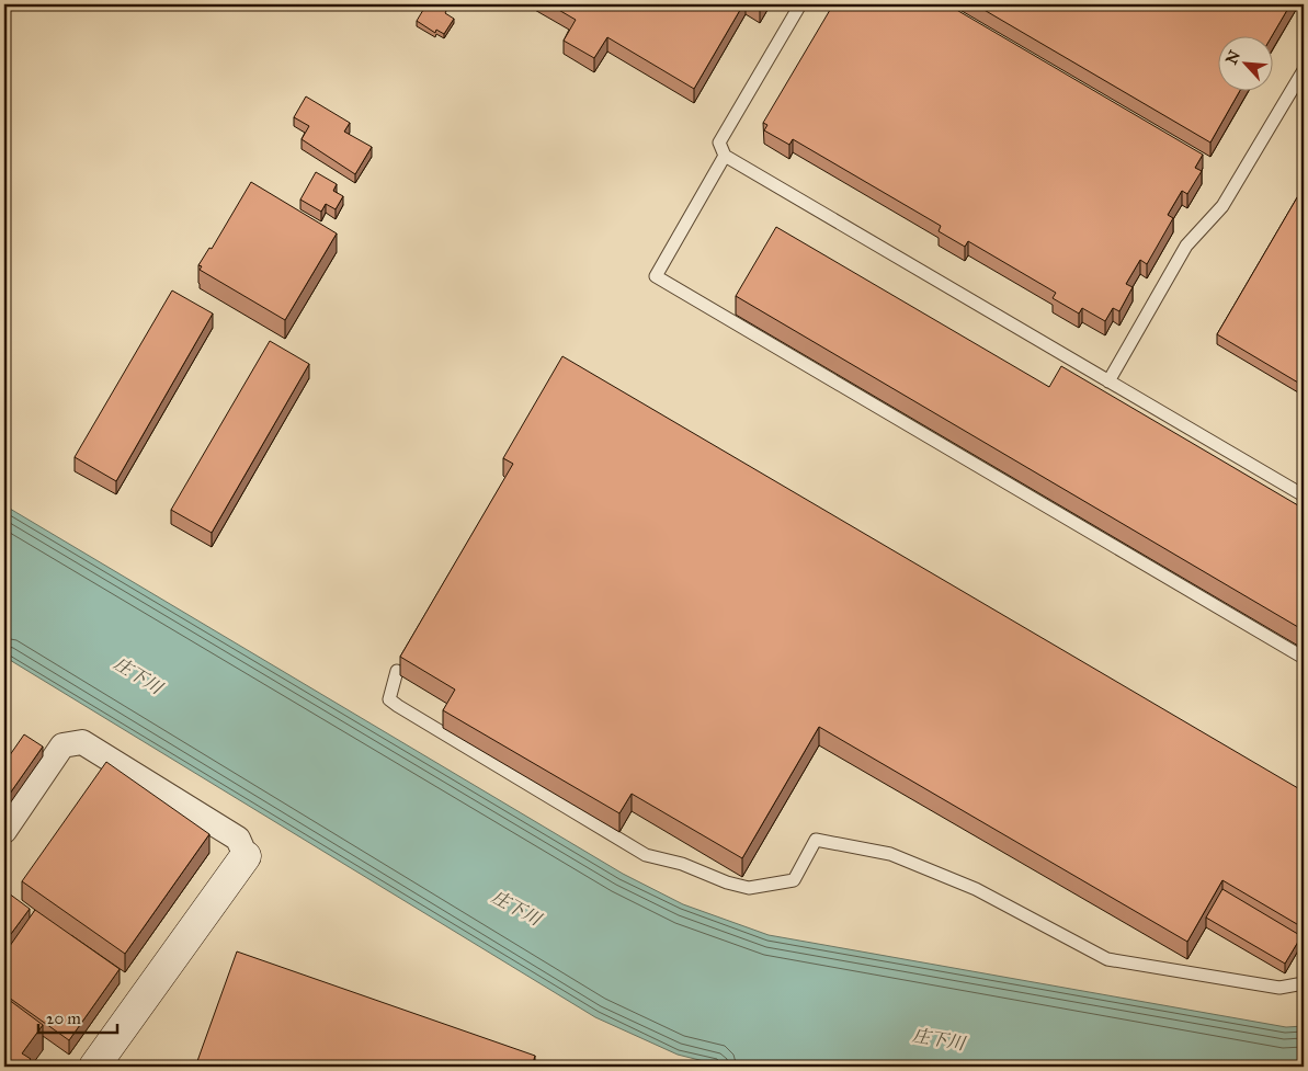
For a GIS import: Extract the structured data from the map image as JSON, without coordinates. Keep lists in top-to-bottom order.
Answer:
{
  "water": ["庄下川"],
  "scale_bar": "20 m",
  "north": "top left"
}
